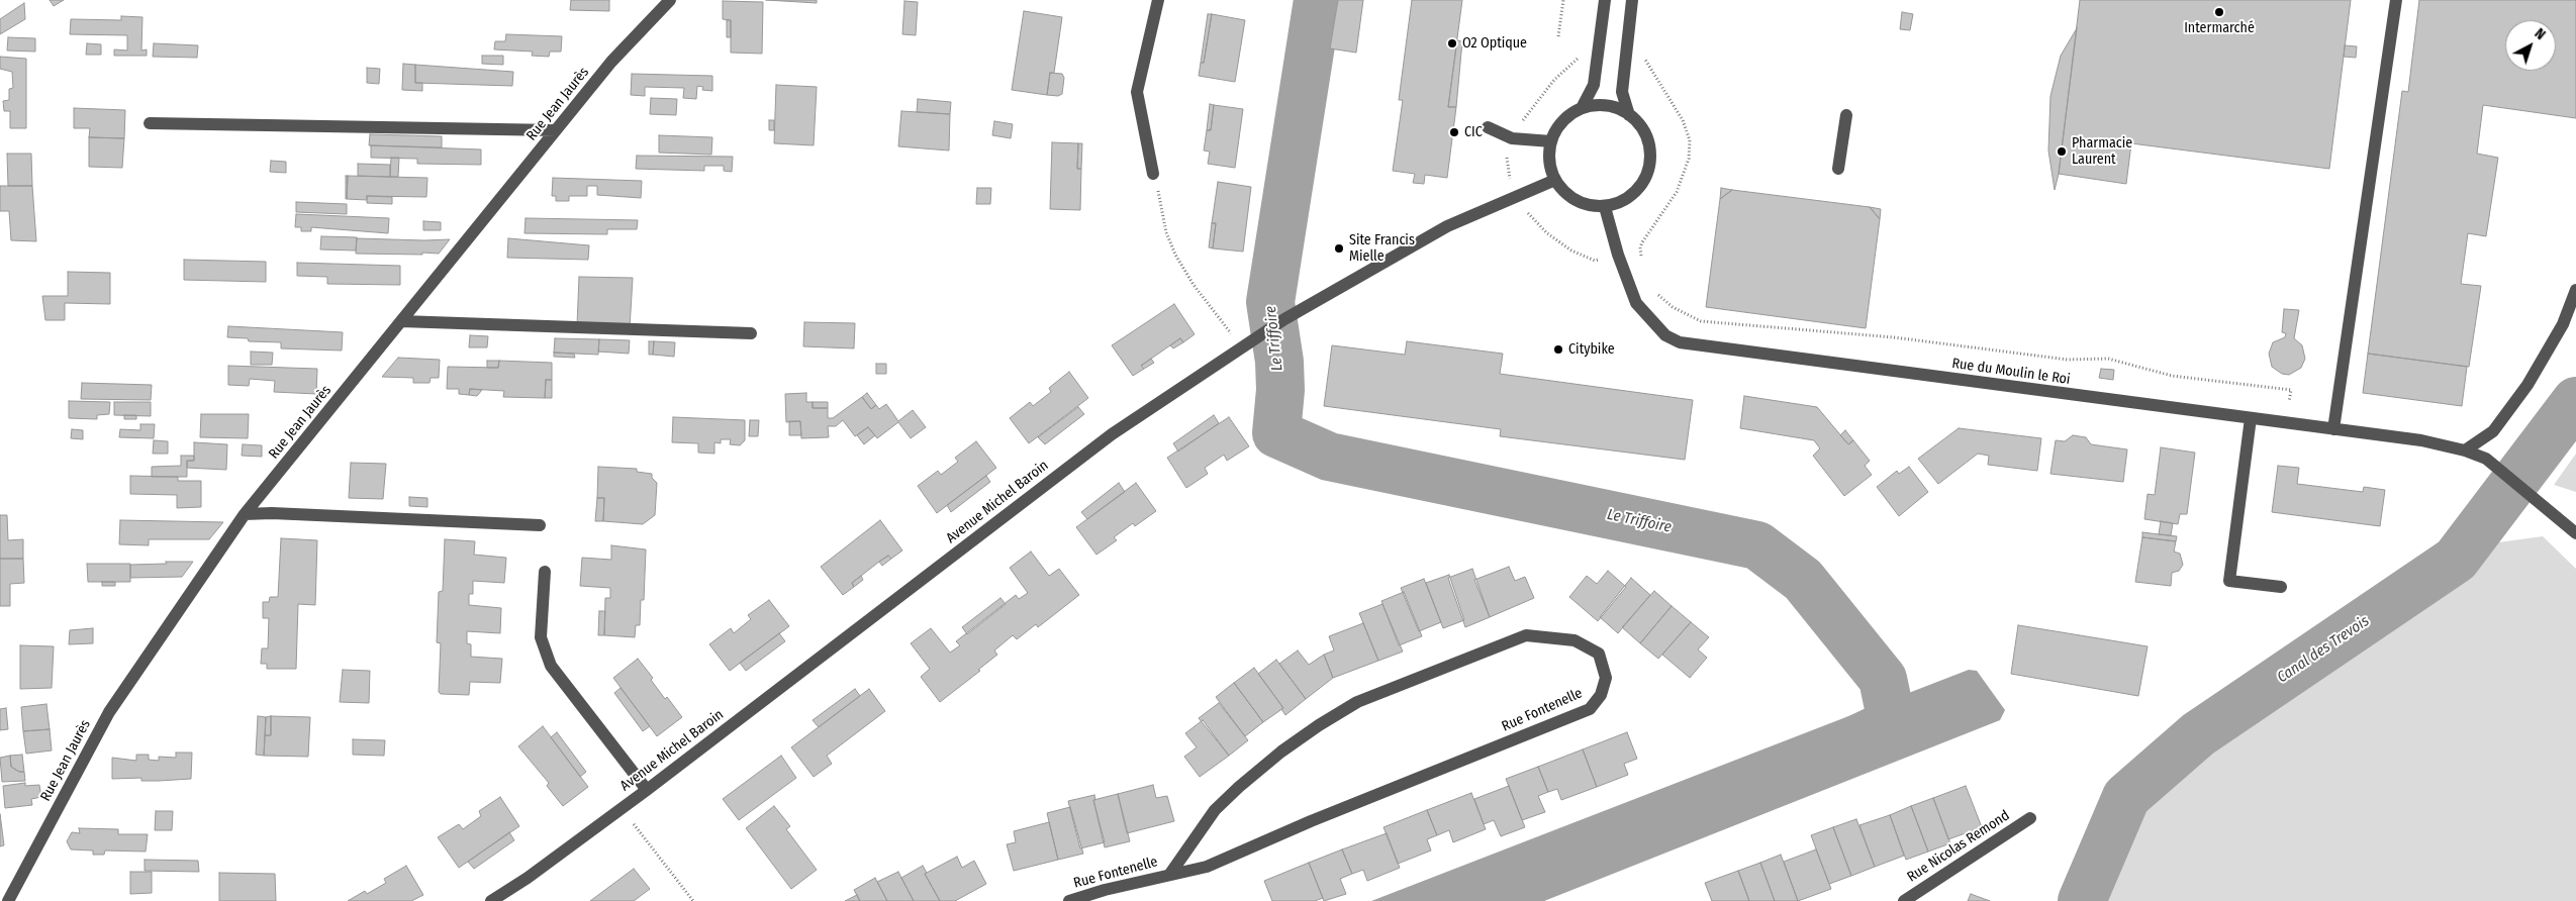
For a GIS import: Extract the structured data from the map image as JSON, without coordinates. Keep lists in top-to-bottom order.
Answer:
{
  "streets": {
    "street": [
      "Rue Jean Jaurès",
      "Rue du Moulin le Roi",
      "Avenue Michel Baroin",
      "Rue Fontenelle",
      "Rue Nicolas Remond"
    ]
  },
  "crossings": [
    ["Rue du Moulin le Roi", "Avenue Michel Baroin"]
  ],
  "water": ["Le Triffoire", "Canal des Trevois"],
  "places": [
    "Intermarché",
    "O2 Optique",
    "CIC",
    "Pharmacie Laurent",
    "Site Francis Mielle",
    "Citybike"
  ],
  "north": "top right"
}
